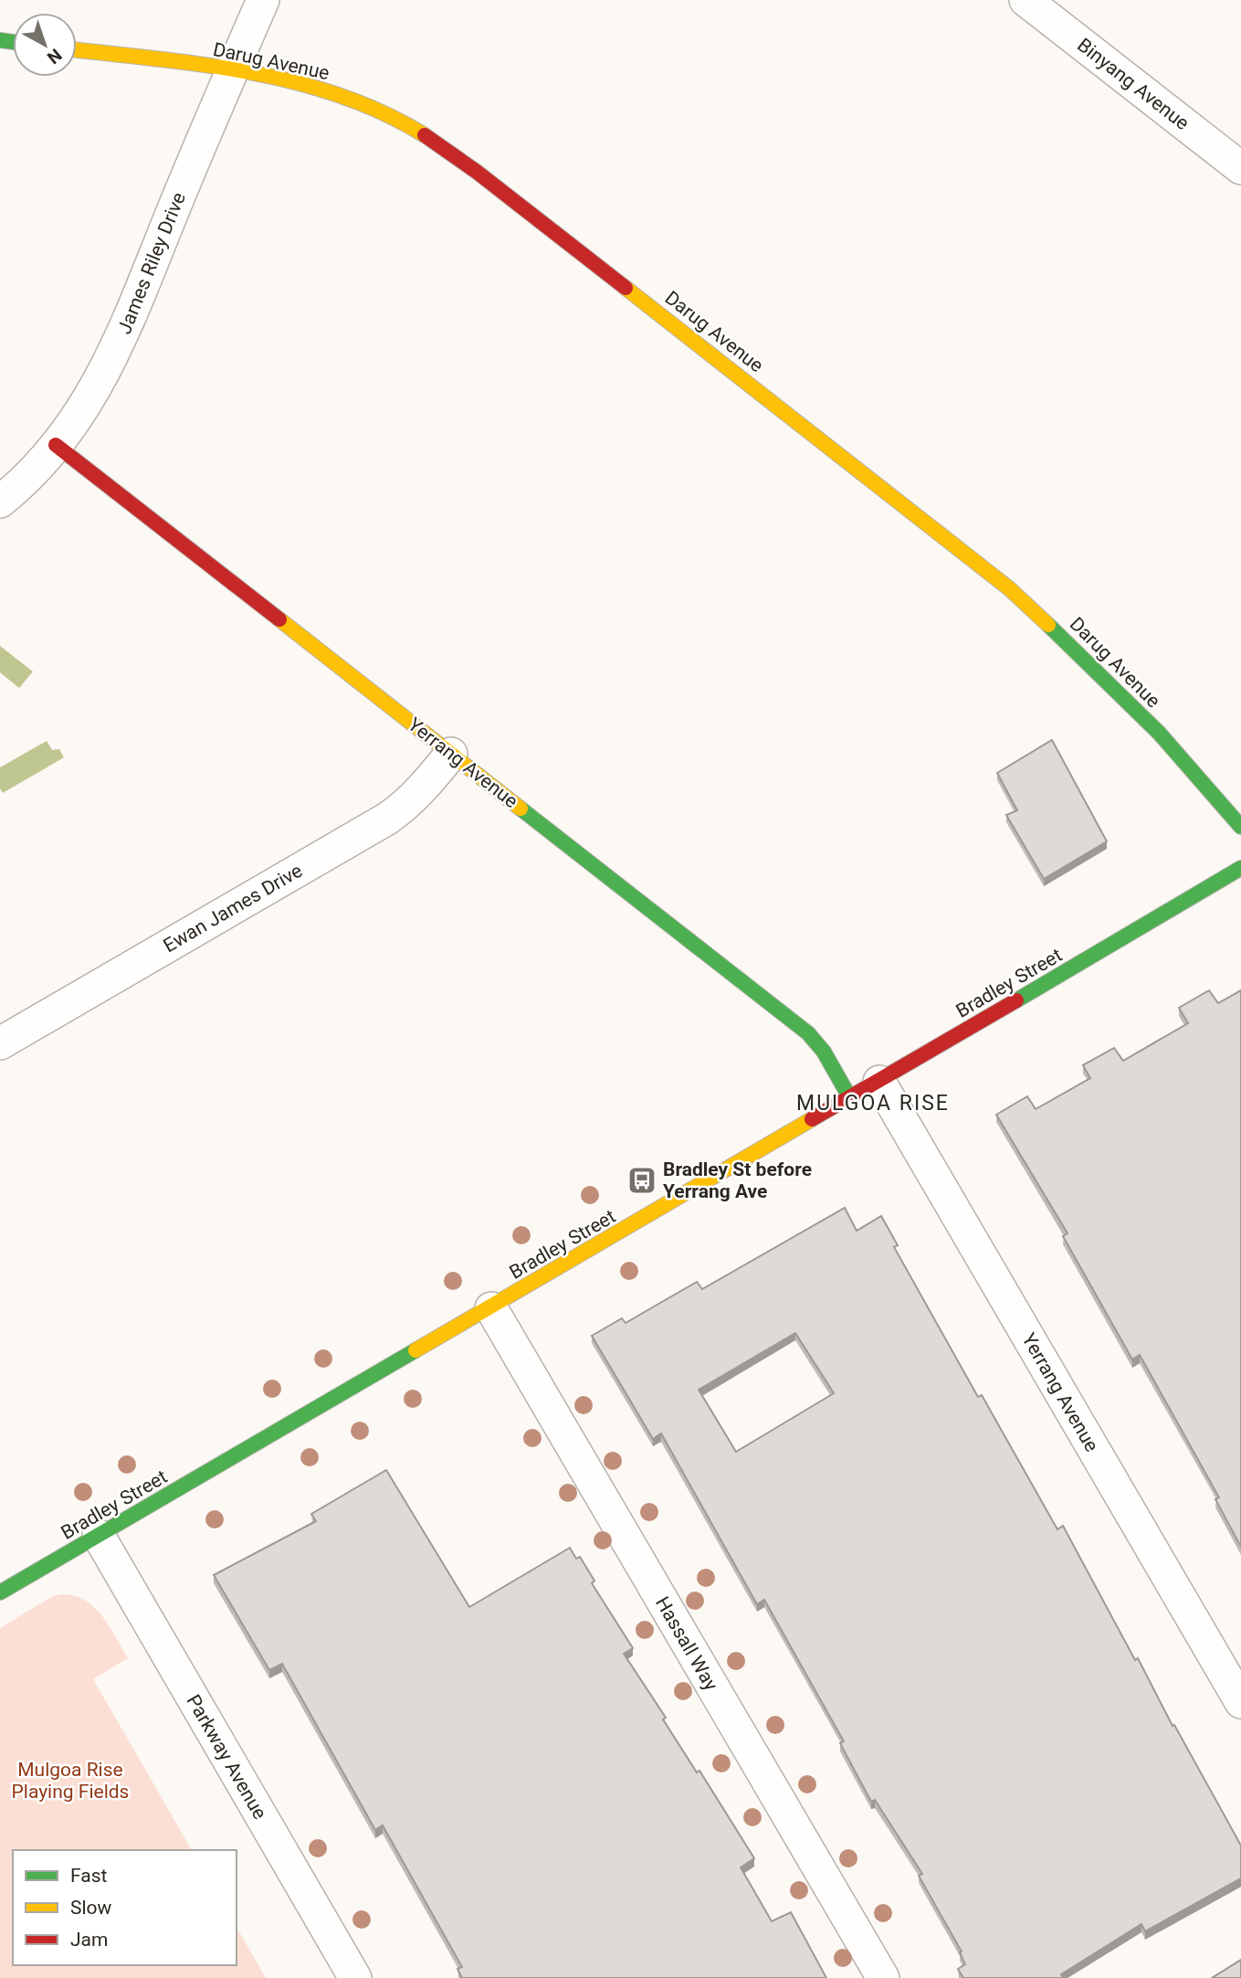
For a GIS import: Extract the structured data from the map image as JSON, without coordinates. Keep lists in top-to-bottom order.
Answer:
{
  "streets": {
    "street": [
      "Darug Avenue",
      "Binyang Avenue",
      "James Riley Drive",
      "Yerrang Avenue",
      "Ewan James Drive",
      "Bradley Street",
      "Hassall Way",
      "Parkway Avenue"
    ]
  },
  "crossings": [
    ["Darug Avenue", "James Riley Drive"],
    ["James Riley Drive", "Yerrang Avenue"],
    ["Yerrang Avenue", "Ewan James Drive"],
    ["Yerrang Avenue", "Bradley Street"],
    ["Bradley Street", "Hassall Way"],
    ["Bradley Street", "Parkway Avenue"]
  ],
  "districts": ["MULGOA RISE"],
  "parks": ["Mulgoa Rise Playing Fields"],
  "places": {
    "bus stop": ["Bradley St before Yerrang Ave"]
  },
  "legend": ["Fast", "Slow", "Jam"],
  "north": "bottom right"
}
